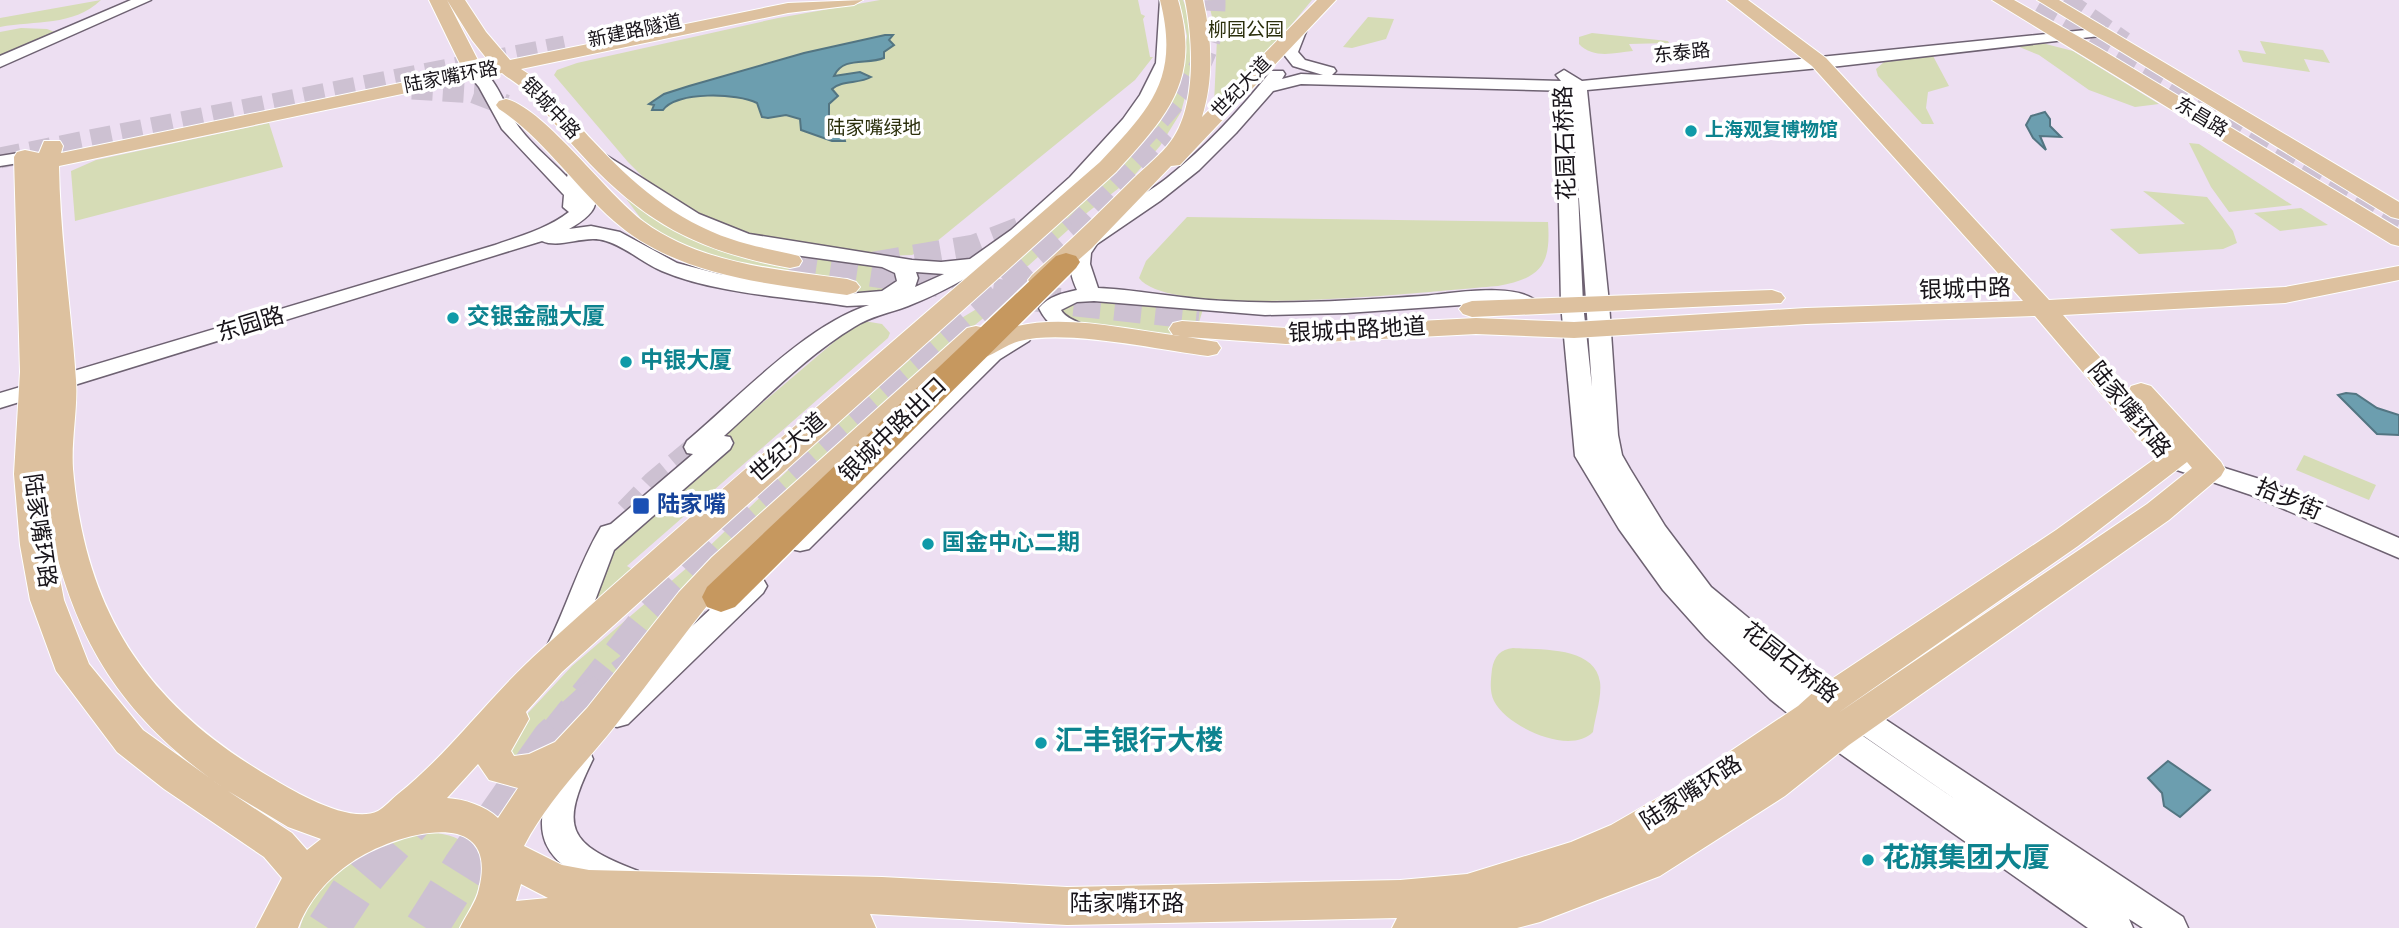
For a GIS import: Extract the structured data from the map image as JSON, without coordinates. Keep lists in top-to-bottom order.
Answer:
{
  "streets": {
    "highway": ["银城中路出口"],
    "main road": [
      "新建路隧道",
      "陆家嘴环路",
      "世纪大道",
      "银城中路",
      "东昌路",
      "银城中路地道"
    ],
    "street": [
      "东泰路",
      "花园石桥路",
      "东园路",
      "拾步街"
    ]
  },
  "crossings": [
    ["新建路隧道", "陆家嘴环路"],
    ["东泰路", "陆家嘴环路"],
    ["东泰路", "东昌路"],
    ["东泰路", "花园石桥路"],
    ["陆家嘴环路", "世纪大道"],
    ["陆家嘴环路", "银城中路"],
    ["陆家嘴环路", "花园石桥路"],
    ["陆家嘴环路", "东园路"],
    ["陆家嘴环路", "拾步街"],
    ["世纪大道", "银城中路出口"],
    ["银城中路", "花园石桥路"],
    ["银城中路", "银城中路地道"]
  ],
  "parks": ["柳园公园", "陆家嘴绿地"],
  "places": {
    "other": [
      "上海观复博物馆",
      "交银金融大厦",
      "中银大厦",
      "国金中心二期",
      "汇丰银行大楼",
      "花旗集团大厦"
    ],
    "transit": ["陆家嘴"]
  }
}
